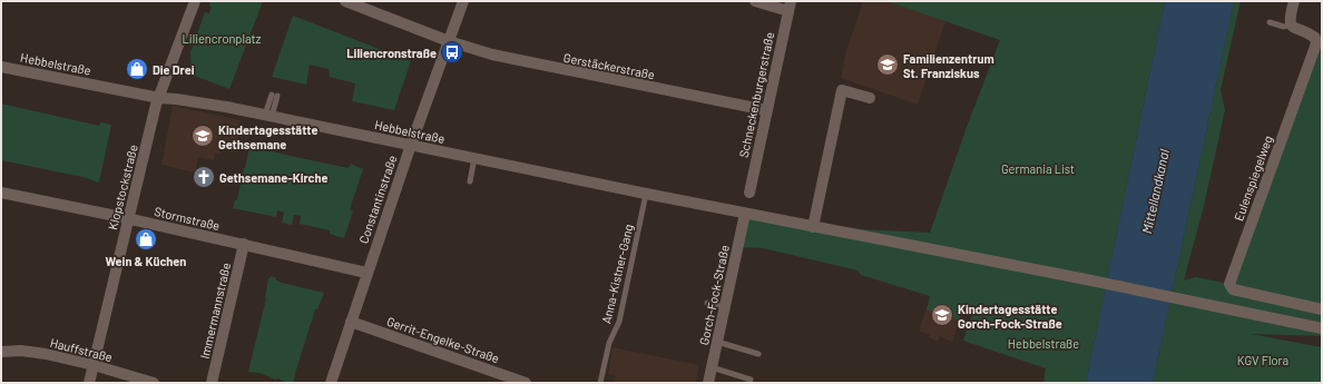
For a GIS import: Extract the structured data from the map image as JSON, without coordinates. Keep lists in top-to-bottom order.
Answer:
{
  "streets": {
    "street": [
      "Hebbelstraße",
      "Gerstäckerstraße",
      "Schneckenburgerstraße",
      "Eulenspiegelweg",
      "Klopstockstraße",
      "Constantinstraße",
      "Stormstraße",
      "Gorch-Fock-Straße",
      "Immermannstraße",
      "Gerrit-Engelke-Straße",
      "Hauffstraße"
    ],
    "lane": ["Anna-Kistner-Gang"]
  },
  "crossings": [
    ["Hebbelstraße", "Klopstockstraße"],
    ["Hebbelstraße", "Constantinstraße"],
    ["Hebbelstraße", "Anna-Kistner-Gang"],
    ["Hebbelstraße", "Gorch-Fock-Straße"],
    ["Gerstäckerstraße", "Schneckenburgerstraße"],
    ["Gerstäckerstraße", "Constantinstraße"],
    ["Klopstockstraße", "Stormstraße"],
    ["Klopstockstraße", "Hauffstraße"],
    ["Constantinstraße", "Stormstraße"],
    ["Constantinstraße", "Gerrit-Engelke-Straße"],
    ["Stormstraße", "Immermannstraße"]
  ],
  "water": ["Mittellandkanal"],
  "parks": [
    "Liliencronplatz",
    "Germania List",
    "Hebbelstraße",
    "KGV Flora"
  ],
  "places": {
    "bus stop": ["Liliencronstraße"],
    "school or university": ["Familienzentrum St. Franziskus", "Kindertagesstätte Gethsemane", "Kindertagesstätte Gorch-Fock-Straße"],
    "shop": ["Die Drei", "Wein & Küchen"],
    "church": ["Gethsemane-Kirche"]
  }
}
